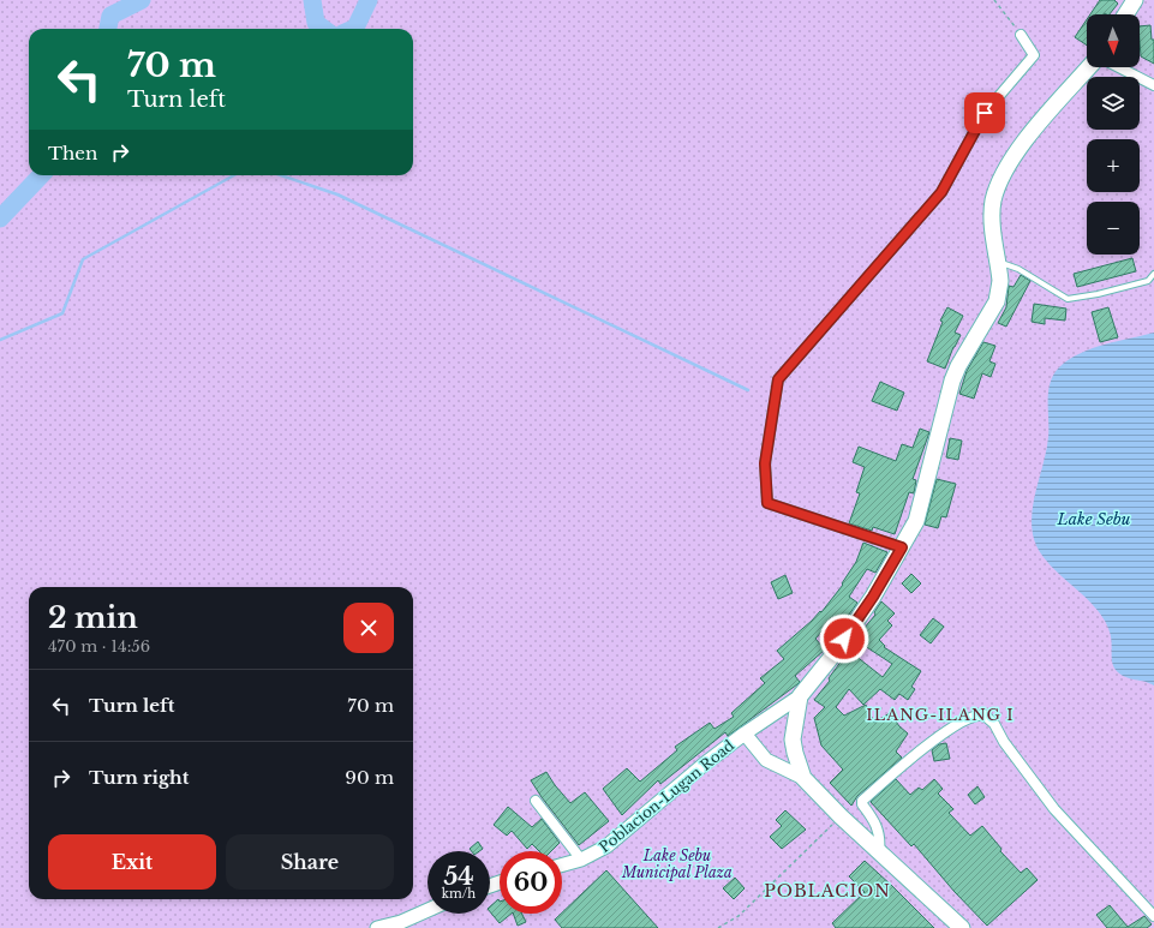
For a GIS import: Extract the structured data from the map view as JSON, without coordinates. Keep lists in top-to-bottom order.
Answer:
{
  "streets": {
    "main road": ["Poblacion-Lugan Road"]
  },
  "districts": ["ILANG-ILANG I", "POBLACION"],
  "water": ["Lake Sebu"],
  "parks": ["Lake Sebu Municipal Plaza"],
  "north": "bottom",
  "page": {
    "map_buttons": ["+", "−"],
    "turn": ["70 m", "Turn left"],
    "then": "Then",
    "heading": ["2 min", "470 m · 14:56"],
    "list": [
      {
        "name": "Turn left",
        "value": "70 m"
      },
      {
        "name": "Turn right",
        "value": "90 m"
      }
    ],
    "buttons": ["Exit", "Share"],
    "speed": "54 km/h",
    "limit": "60"
  }
}
